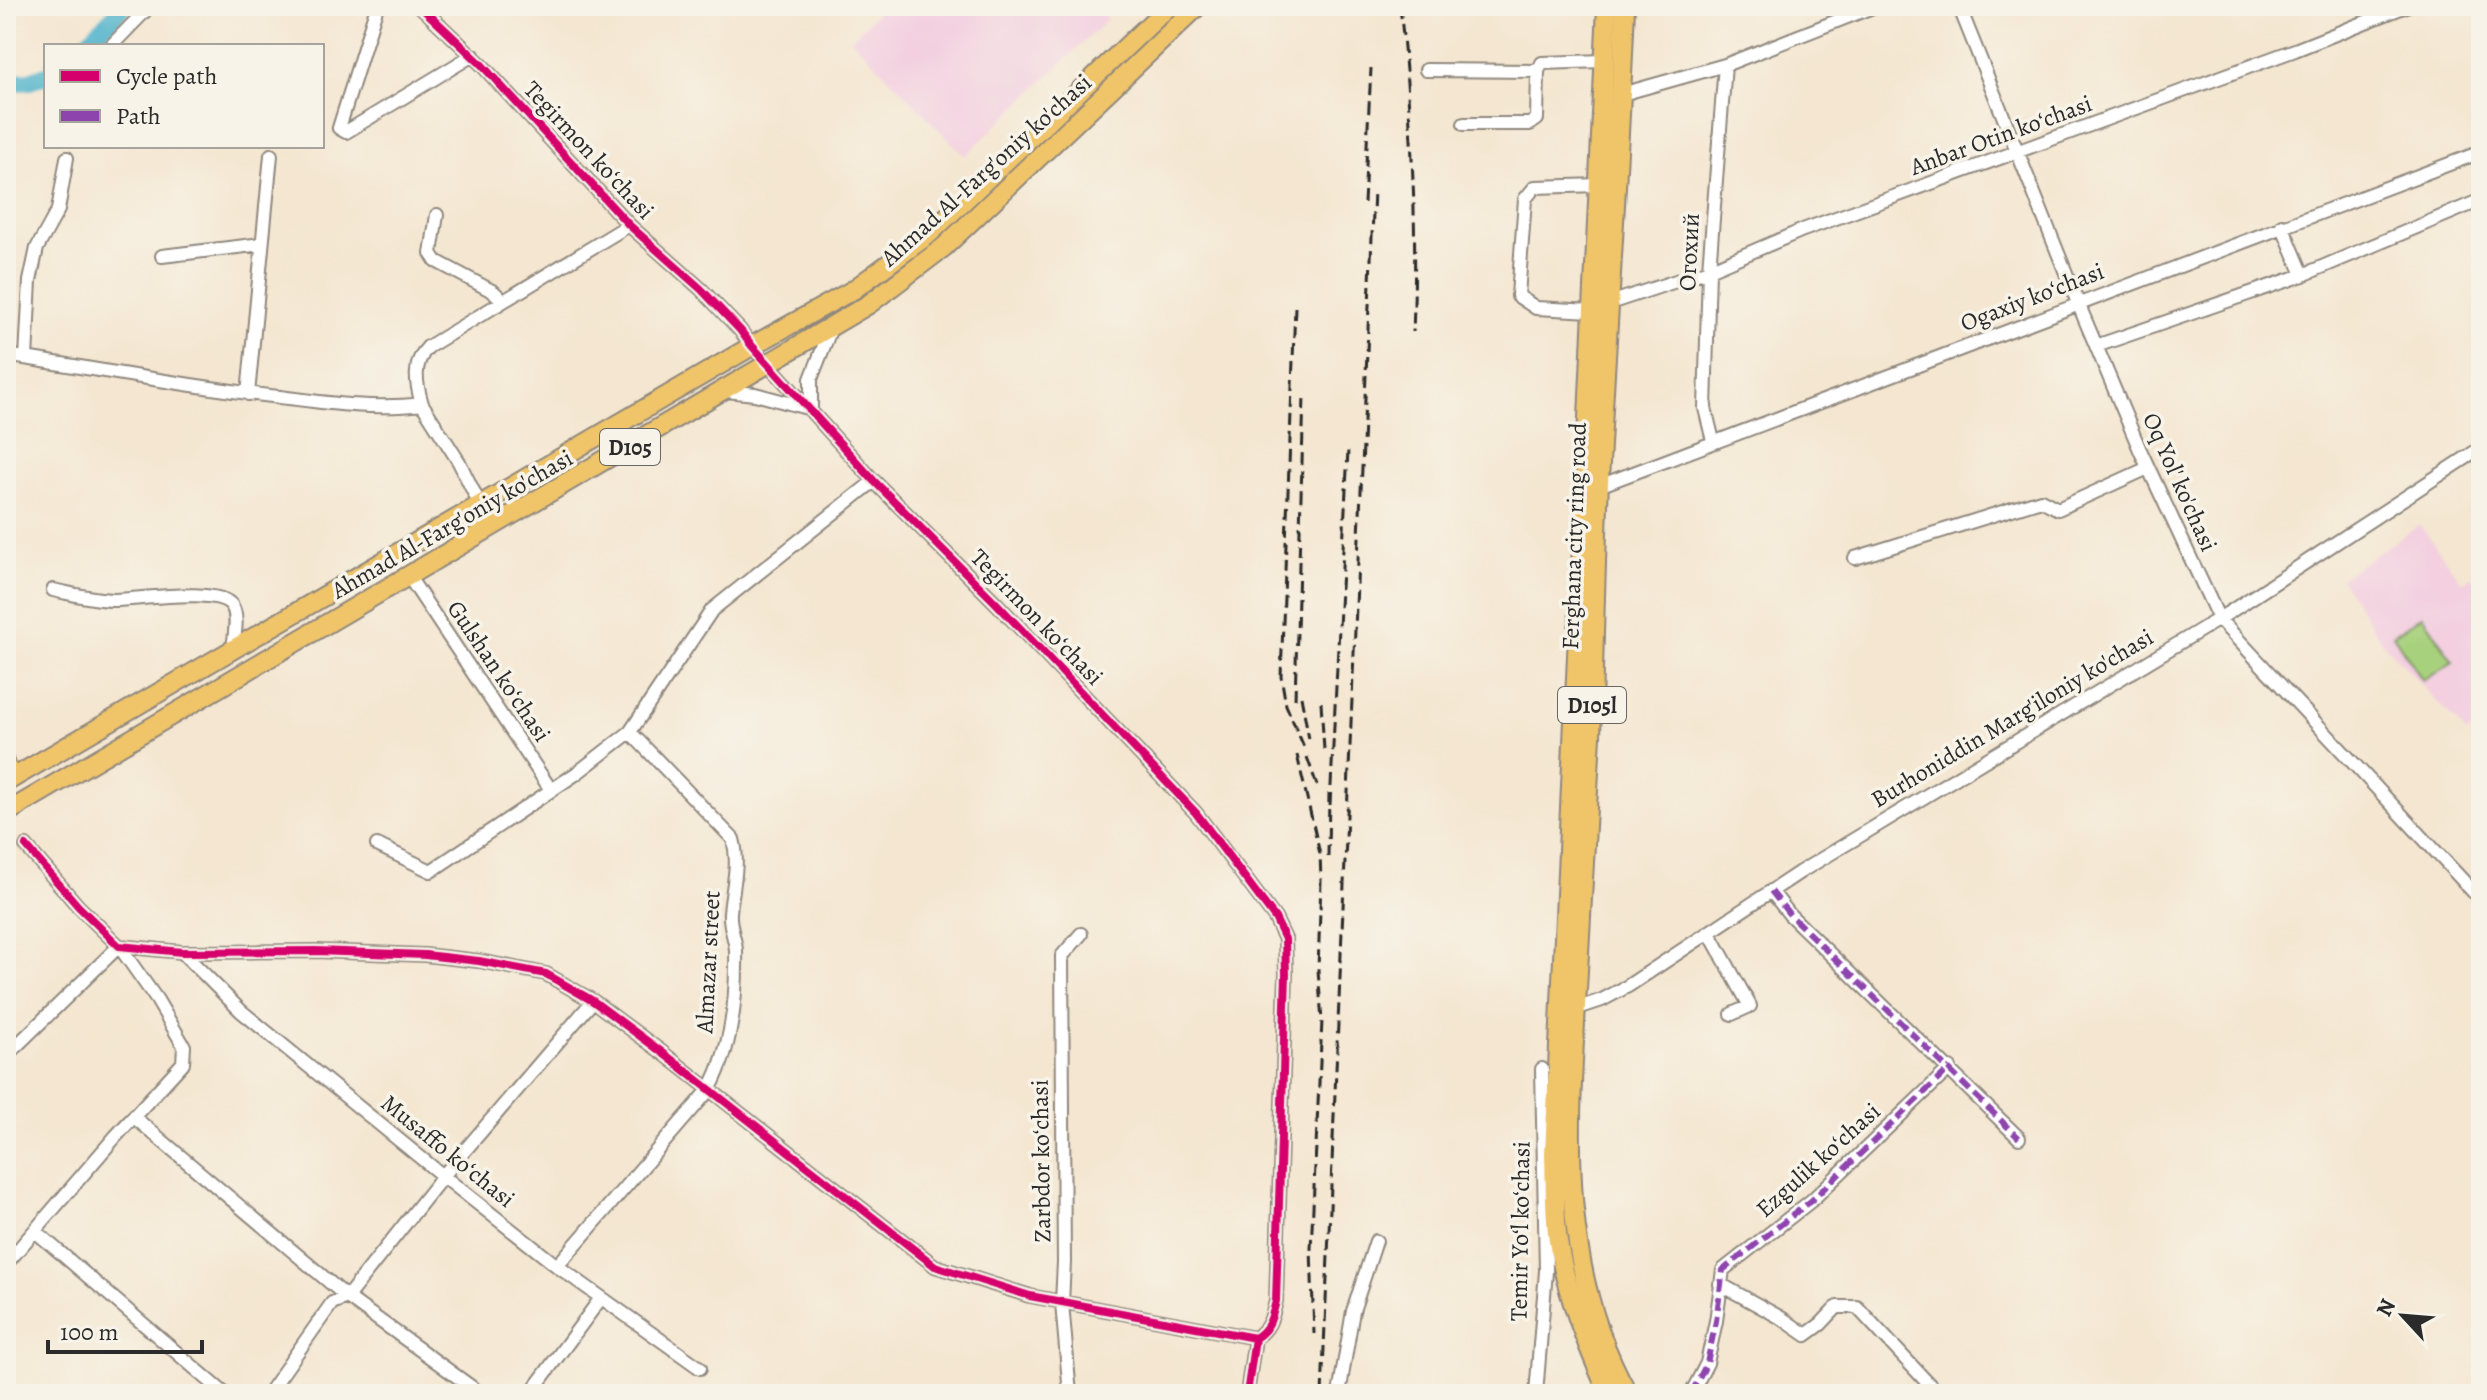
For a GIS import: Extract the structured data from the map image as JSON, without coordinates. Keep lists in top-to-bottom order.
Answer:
{
  "streets": {
    "highway": [
      "Ahmad Al-Farg'oniy ko'chasi",
      "D105",
      "Ferghana city ring road",
      "D105l"
    ],
    "street": [
      "Anbar Otin koʻchasi",
      "Tegirmon koʻchasi",
      "Огохий",
      "Ogaxiy koʻchasi",
      "Oq Yol' ko'chasi",
      "Gulshan koʻchasi",
      "Burhoniddin Marg'iloniy ko'chasi",
      "Almazar street",
      "Musaffo koʻchasi",
      "Ezgulik koʻchasi",
      "Zarbdor koʻchasi",
      "Temir Yoʻl koʻchasi"
    ]
  },
  "crossings": [
    ["Anbar Otin koʻchasi", "Огохий"],
    ["Anbar Otin koʻchasi", "Oq Yol' ko'chasi"],
    ["Anbar Otin koʻchasi", "Ferghana city ring road"],
    ["Tegirmon koʻchasi", "Ahmad Al-Farg'oniy ko'chasi"],
    ["Ahmad Al-Farg'oniy ko'chasi", "Gulshan koʻchasi"],
    ["Огохий", "Ogaxiy koʻchasi"],
    ["Ogaxiy koʻchasi", "Oq Yol' ko'chasi"],
    ["Ogaxiy koʻchasi", "Ferghana city ring road"],
    ["Oq Yol' ko'chasi", "Burhoniddin Marg'iloniy ko'chasi"],
    ["Ferghana city ring road", "Burhoniddin Marg'iloniy ko'chasi"],
    ["Almazar street", "Musaffo koʻchasi"]
  ],
  "legend": ["Cycle path", "Path"],
  "scale_bar": "100 m",
  "north": "top left"
}
